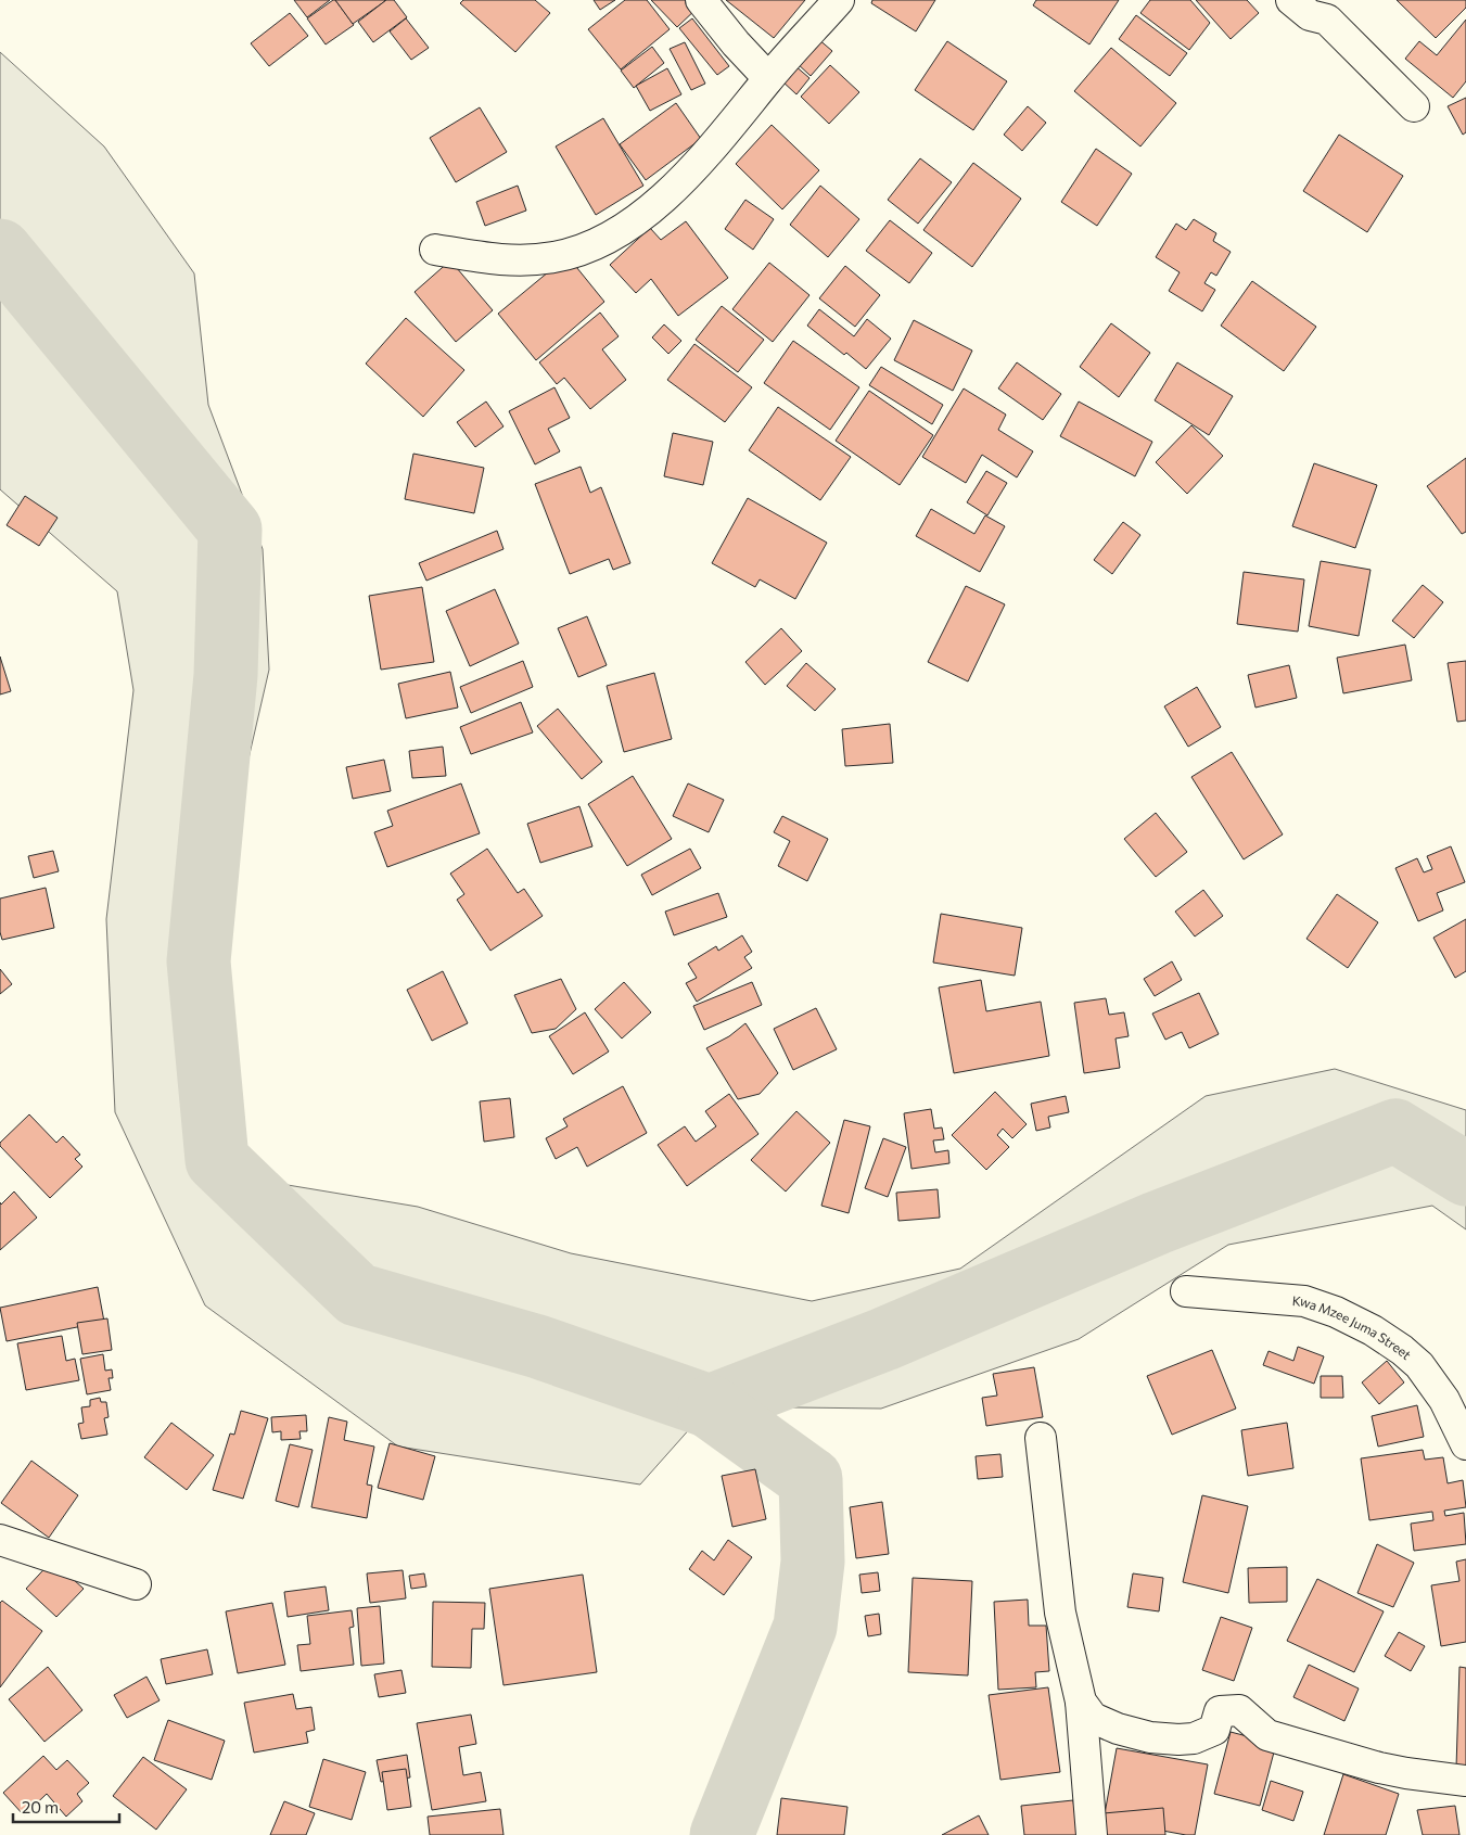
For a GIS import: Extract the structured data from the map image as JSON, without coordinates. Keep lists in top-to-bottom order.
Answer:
{
  "streets": {
    "street": ["Kwa Mzee Juma Street"]
  },
  "scale_bar": "20 m"
}
